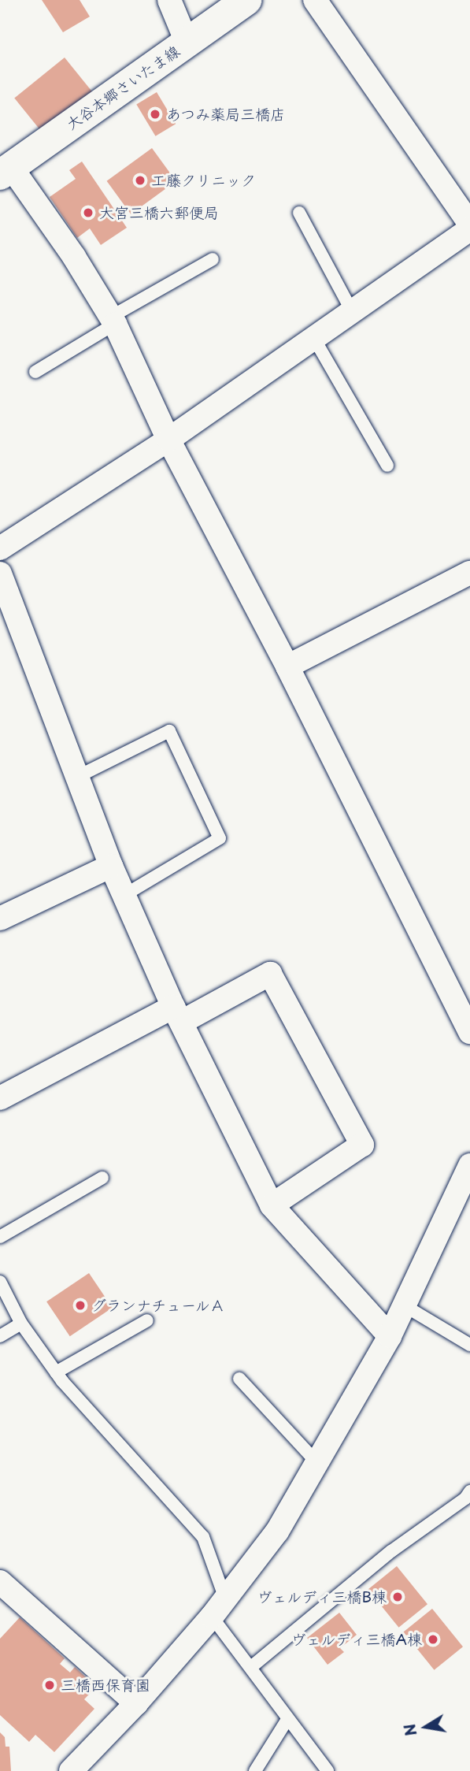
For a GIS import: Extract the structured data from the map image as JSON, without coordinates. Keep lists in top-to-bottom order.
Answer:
{
  "streets": {
    "main road": ["大谷本郷さいたま線"]
  },
  "places": [
    "あつみ薬局三橋店",
    "工藤クリニック",
    "大宮三橋六郵便局",
    "グランナチュールＡ",
    "ヴェルディ三橋B棟",
    "ヴェルディ三橋A棟",
    "三橋西保育園"
  ],
  "north": "left"
}
